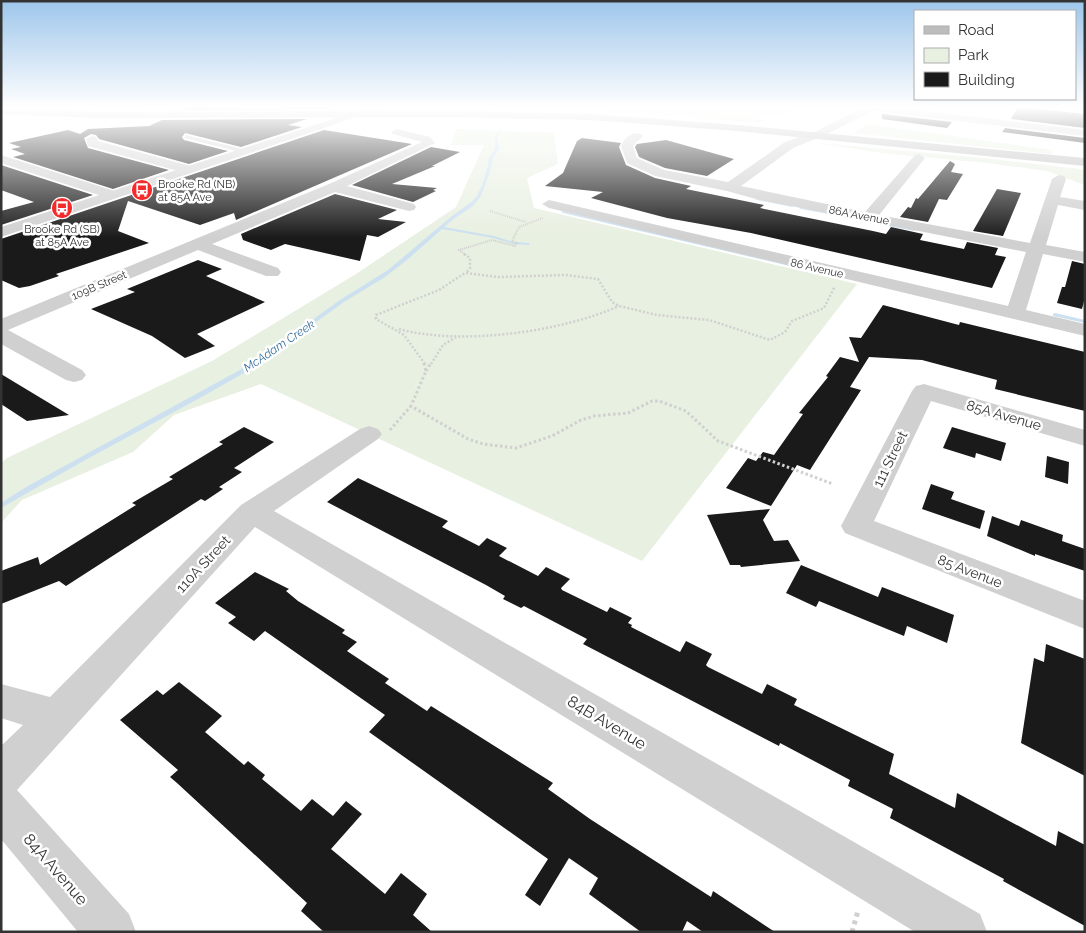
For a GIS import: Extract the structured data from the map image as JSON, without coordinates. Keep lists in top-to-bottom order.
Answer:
{
  "streets": {
    "street": [
      "86A Avenue",
      "86 Avenue",
      "109B Street",
      "85A Avenue",
      "111 Street",
      "110A Street",
      "85 Avenue",
      "84B Avenue",
      "84A Avenue"
    ]
  },
  "crossings": [
    ["85A Avenue", "111 Street"],
    ["111 Street", "85 Avenue"],
    ["110A Street", "84B Avenue"]
  ],
  "water": ["McAdam Creek"],
  "places": {
    "bus stop": ["Brooke Rd (NB) at 85A Ave", "Brooke Rd (SB) at 85A Ave"]
  },
  "legend": ["Road", "Park", "Building"]
}
